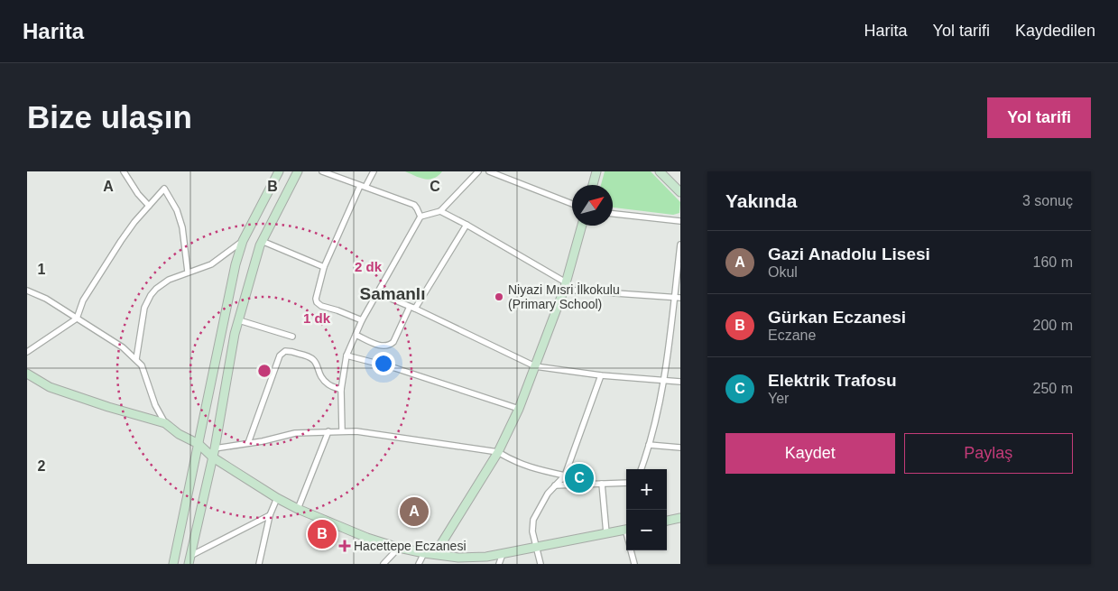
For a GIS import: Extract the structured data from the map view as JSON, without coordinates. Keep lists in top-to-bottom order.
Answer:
{
  "districts": ["Samanlı"],
  "places": {
    "other": ["Niyazi Mısri İlkokulu (Primary School)"],
    "health": ["Hacettepe Eczanesi"]
  },
  "north": "top right",
  "page": {
    "header": "Harita",
    "nav": ["Harita", "Yol tarifi", "Kaydedilen"],
    "buttons": [
      "Yol tarifi",
      ["Kaydet", "Paylaş"]
    ],
    "title": "Bize ulaşın",
    "heading": ["Yakında", "3 sonuç"],
    "list": [
      {
        "mark": "A",
        "name": "Gazi Anadolu Lisesi",
        "note": "Okul",
        "value": "160 m"
      },
      {
        "mark": "B",
        "name": "Gürkan Eczanesi",
        "note": "Eczane",
        "value": "200 m"
      },
      {
        "mark": "C",
        "name": "Elektrik Trafosu",
        "note": "Yer",
        "value": "250 m"
      }
    ],
    "pins": ["C", "A", "B"],
    "map_buttons": ["+", "−"]
  },
  "grid": {
    "columns": ["A", "B", "C"],
    "rows": ["1", "2"]
  },
  "rings": ["2 dk", "1 dk"]
}
